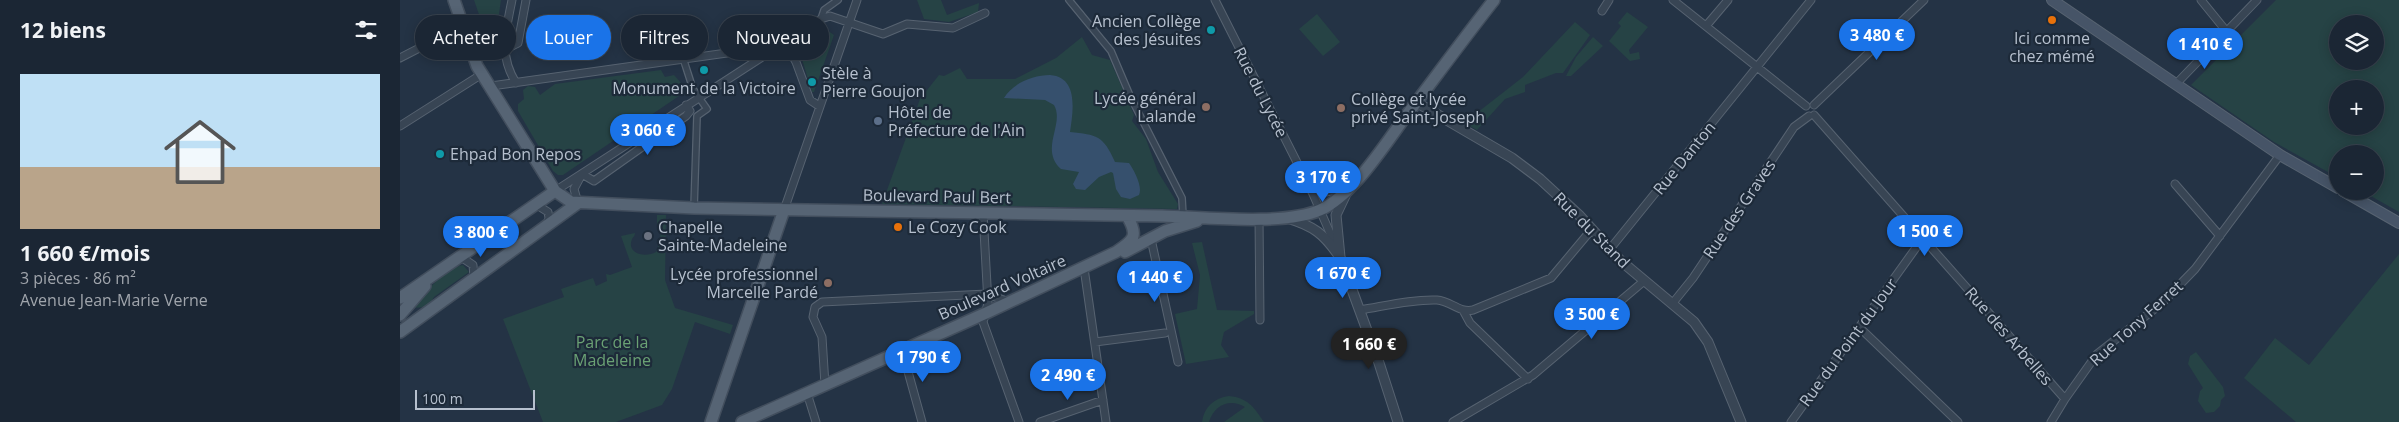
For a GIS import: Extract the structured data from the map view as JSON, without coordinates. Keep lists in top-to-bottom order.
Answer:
{
  "streets": {
    "main road": ["Boulevard Paul Bert", "Boulevard Voltaire"],
    "street": [
      "Rue du Lycée",
      "Rue Danton",
      "Rue des Graves",
      "Rue du Stand",
      "Rue Tony Ferret",
      "Rue des Arbelles",
      "Rue du Point du Jour"
    ]
  },
  "crossings": [
    ["Rue du Lycée", "Boulevard Paul Bert"],
    ["Rue Danton", "Rue du Stand"],
    ["Boulevard Paul Bert", "Boulevard Voltaire"],
    ["Rue des Graves", "Rue du Stand"],
    ["Rue des Graves", "Rue des Arbelles"],
    ["Rue Tony Ferret", "Rue des Arbelles"],
    ["Rue des Arbelles", "Rue du Point du Jour"]
  ],
  "parks": ["Parc de la Madeleine"],
  "places": [
    "Ici comme chez mémé",
    "Ancien Collège des Jésuites",
    "Monument de la Victoire",
    "Stèle à Pierre Goujon",
    "Lycée général Lalande",
    "Collège et lycée privé Saint-Joseph",
    "Hôtel de Préfecture de l'Ain",
    "Ehpad Bon Repos",
    "Le Cozy Cook",
    "Chapelle Sainte-Madeleine",
    "Lycée professionnel Marcelle Pardé"
  ],
  "scale_bar": "100 m",
  "page": {
    "heading": "12 biens",
    "map_buttons": ["+", "−"],
    "chip": [
      "Acheter",
      "Louer",
      "Filtres",
      "Nouveau"
    ],
    "price": [
      "3 480 €",
      "1 410 €",
      "3 060 €",
      "3 170 €",
      "1 500 €",
      "3 800 €",
      "1 670 €",
      "1 440 €",
      "3 500 €",
      "1 660 €",
      "1 790 €",
      "2 490 €"
    ],
    "list": [
      {
        "name": "1 660 €/mois",
        "note": "3 pièces · 86 m² · Avenue Jean-Marie Verne"
      }
    ],
    "scale": "100 m"
  }
}
